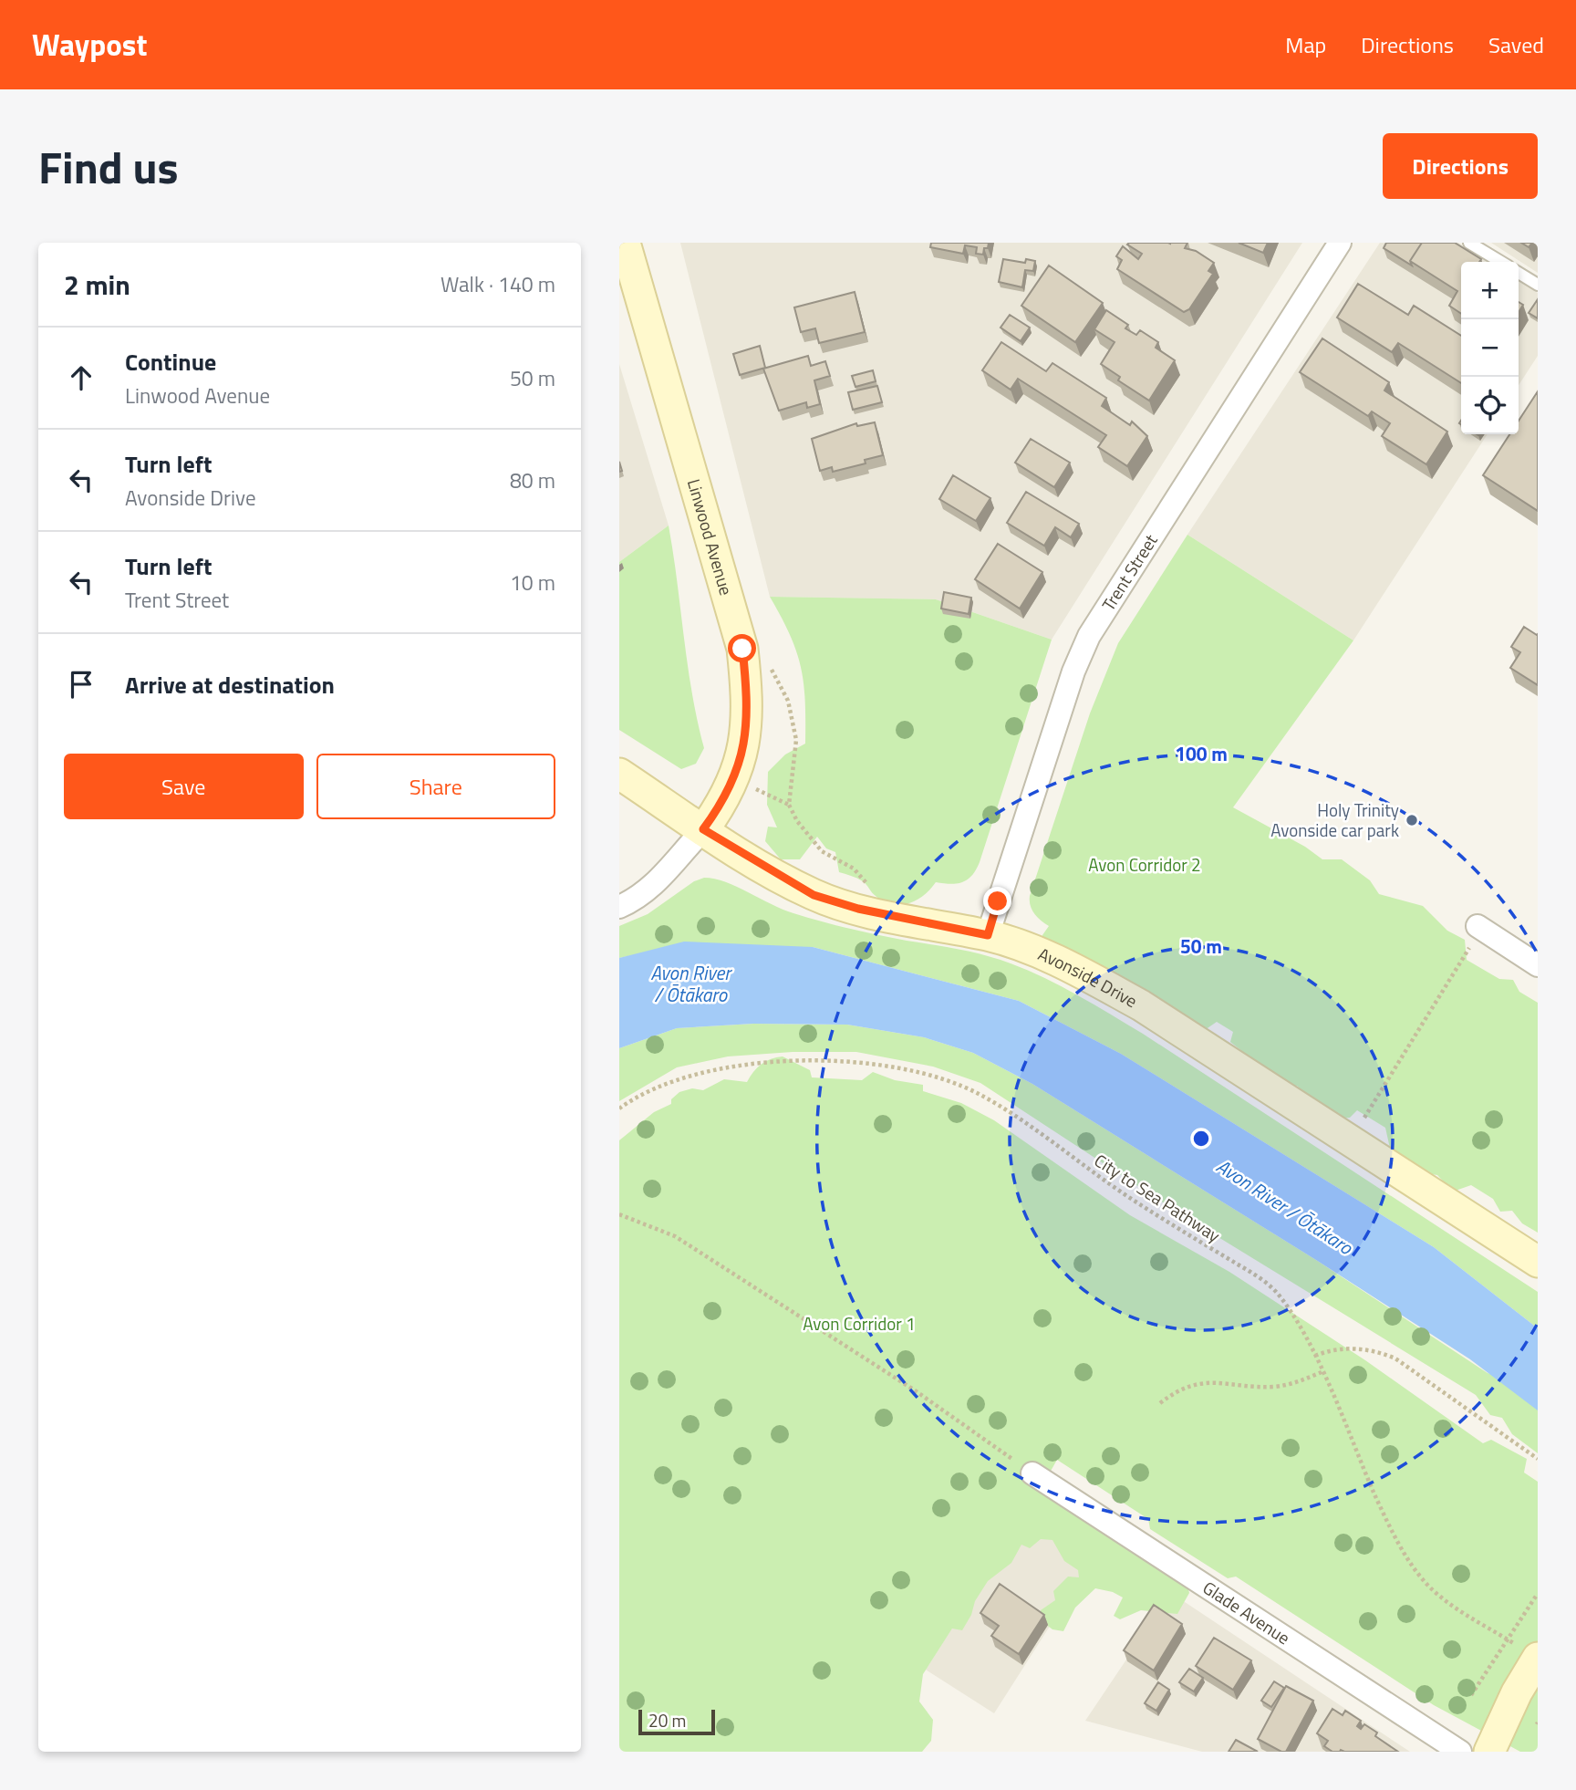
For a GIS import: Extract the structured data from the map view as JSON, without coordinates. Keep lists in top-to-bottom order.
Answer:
{
  "streets": {
    "main road": ["Linwood Avenue", "Avonside Drive"],
    "street": ["Trent Street", "Glade Avenue"],
    "path": ["City to Sea Pathway"]
  },
  "crossings": [
    ["Linwood Avenue", "Avonside Drive"],
    ["Trent Street", "Avonside Drive"]
  ],
  "water": ["Avon River / Ōtākaro"],
  "parks": ["Avon Corridor 2", "Avon Corridor 1"],
  "places": ["Holy Trinity Avonside car park"],
  "scale_bar": "20 m",
  "page": {
    "header": "Waypost",
    "nav": ["Map", "Directions", "Saved"],
    "title": "Find us",
    "buttons": [
      "Directions",
      ["Save", "Share"]
    ],
    "heading": ["2 min", "Walk · 140 m"],
    "map_buttons": ["+", "−"],
    "list": [
      ["Continue", "Linwood Avenue", "50 m"],
      ["Turn left", "Avonside Drive", "80 m"],
      ["Turn left", "Trent Street", "10 m"],
      "Arrive at destination"
    ],
    "scale": "20 m"
  },
  "rings": ["100 m", "50 m"]
}
